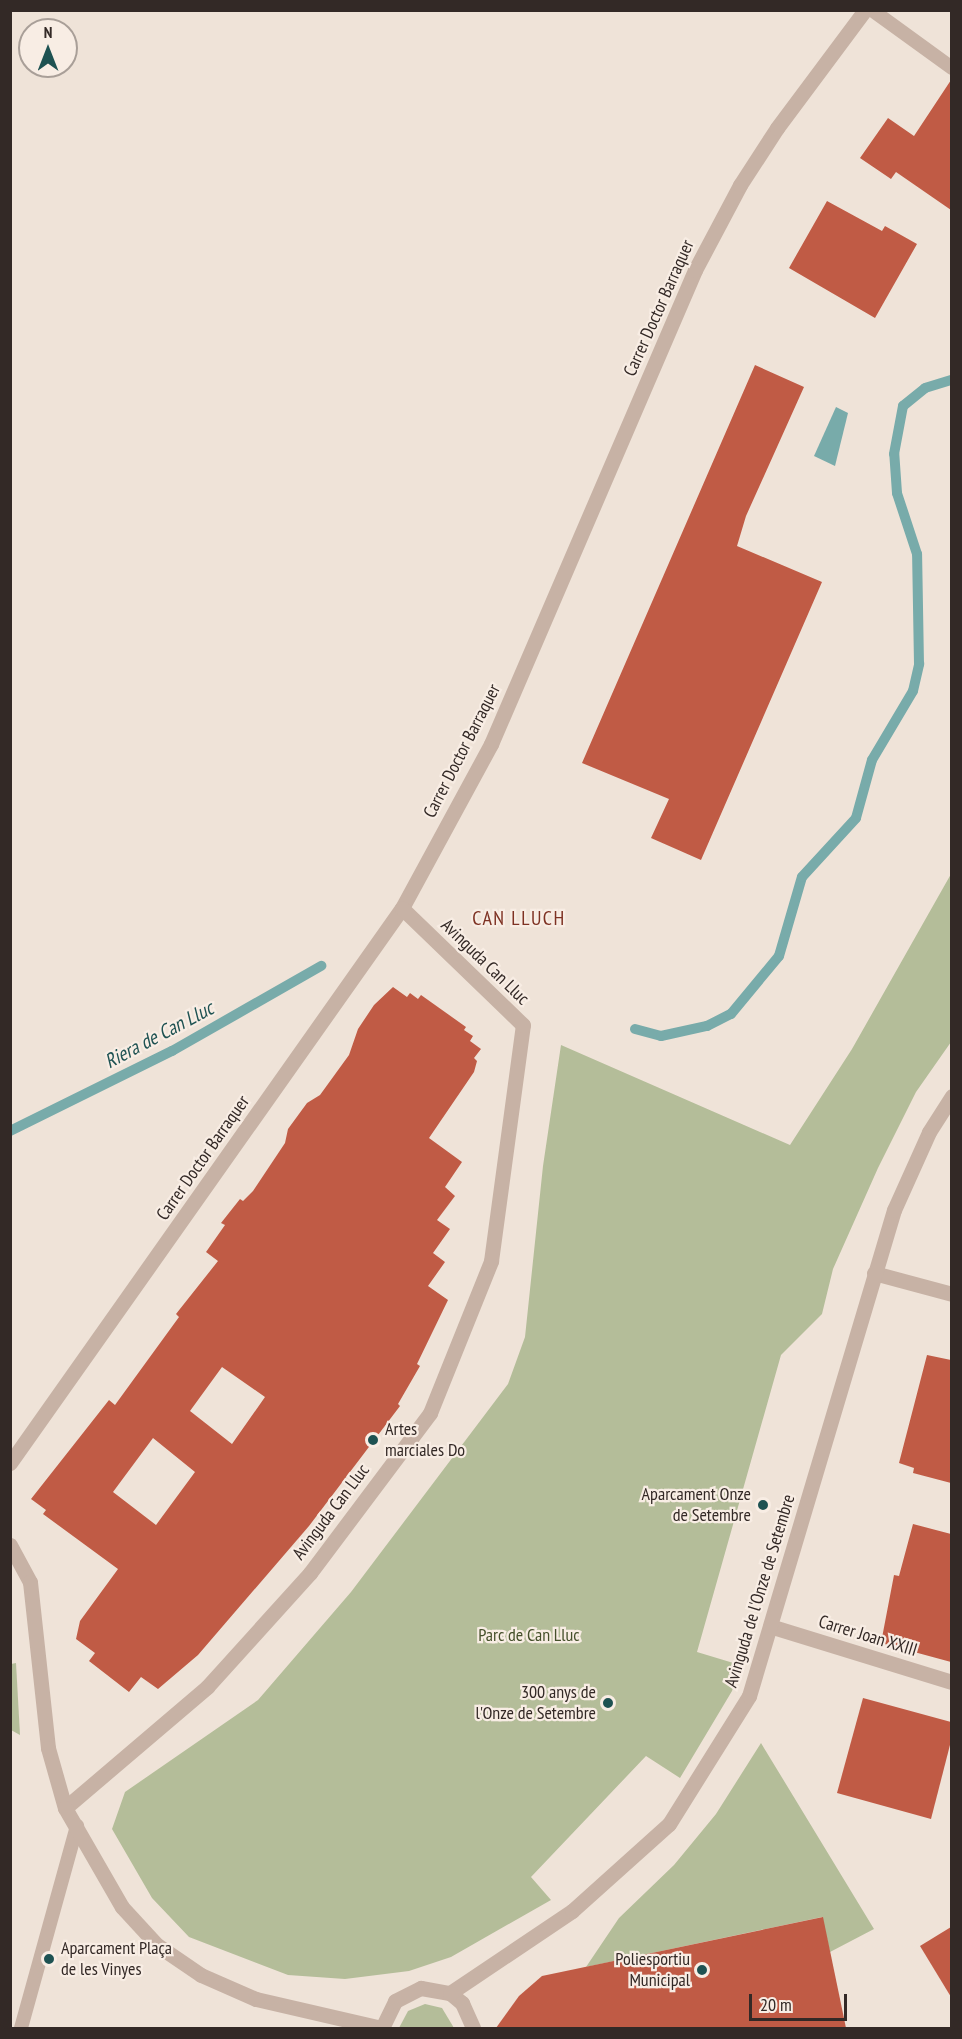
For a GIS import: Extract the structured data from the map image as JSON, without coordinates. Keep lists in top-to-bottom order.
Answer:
{
  "streets": {
    "street": [
      "Carrer Doctor Barraquer",
      "Avinguda Can Lluc",
      "Avinguda de l'Onze de Setembre",
      "Carrer Joan XXIII"
    ]
  },
  "crossings": [
    ["Carrer Doctor Barraquer", "Avinguda Can Lluc"],
    ["Avinguda de l'Onze de Setembre", "Carrer Joan XXIII"]
  ],
  "districts": ["CAN LLUCH"],
  "water": ["Riera de Can Lluc"],
  "parks": ["Parc de Can Lluc"],
  "places": [
    "Artes marciales Do",
    "Aparcament Onze de Setembre",
    "300 anys de l'Onze de Setembre",
    "Aparcament Plaça de les Vinyes",
    "Poliesportiu Municipal"
  ],
  "scale_bar": "20 m",
  "north": "top"
}
